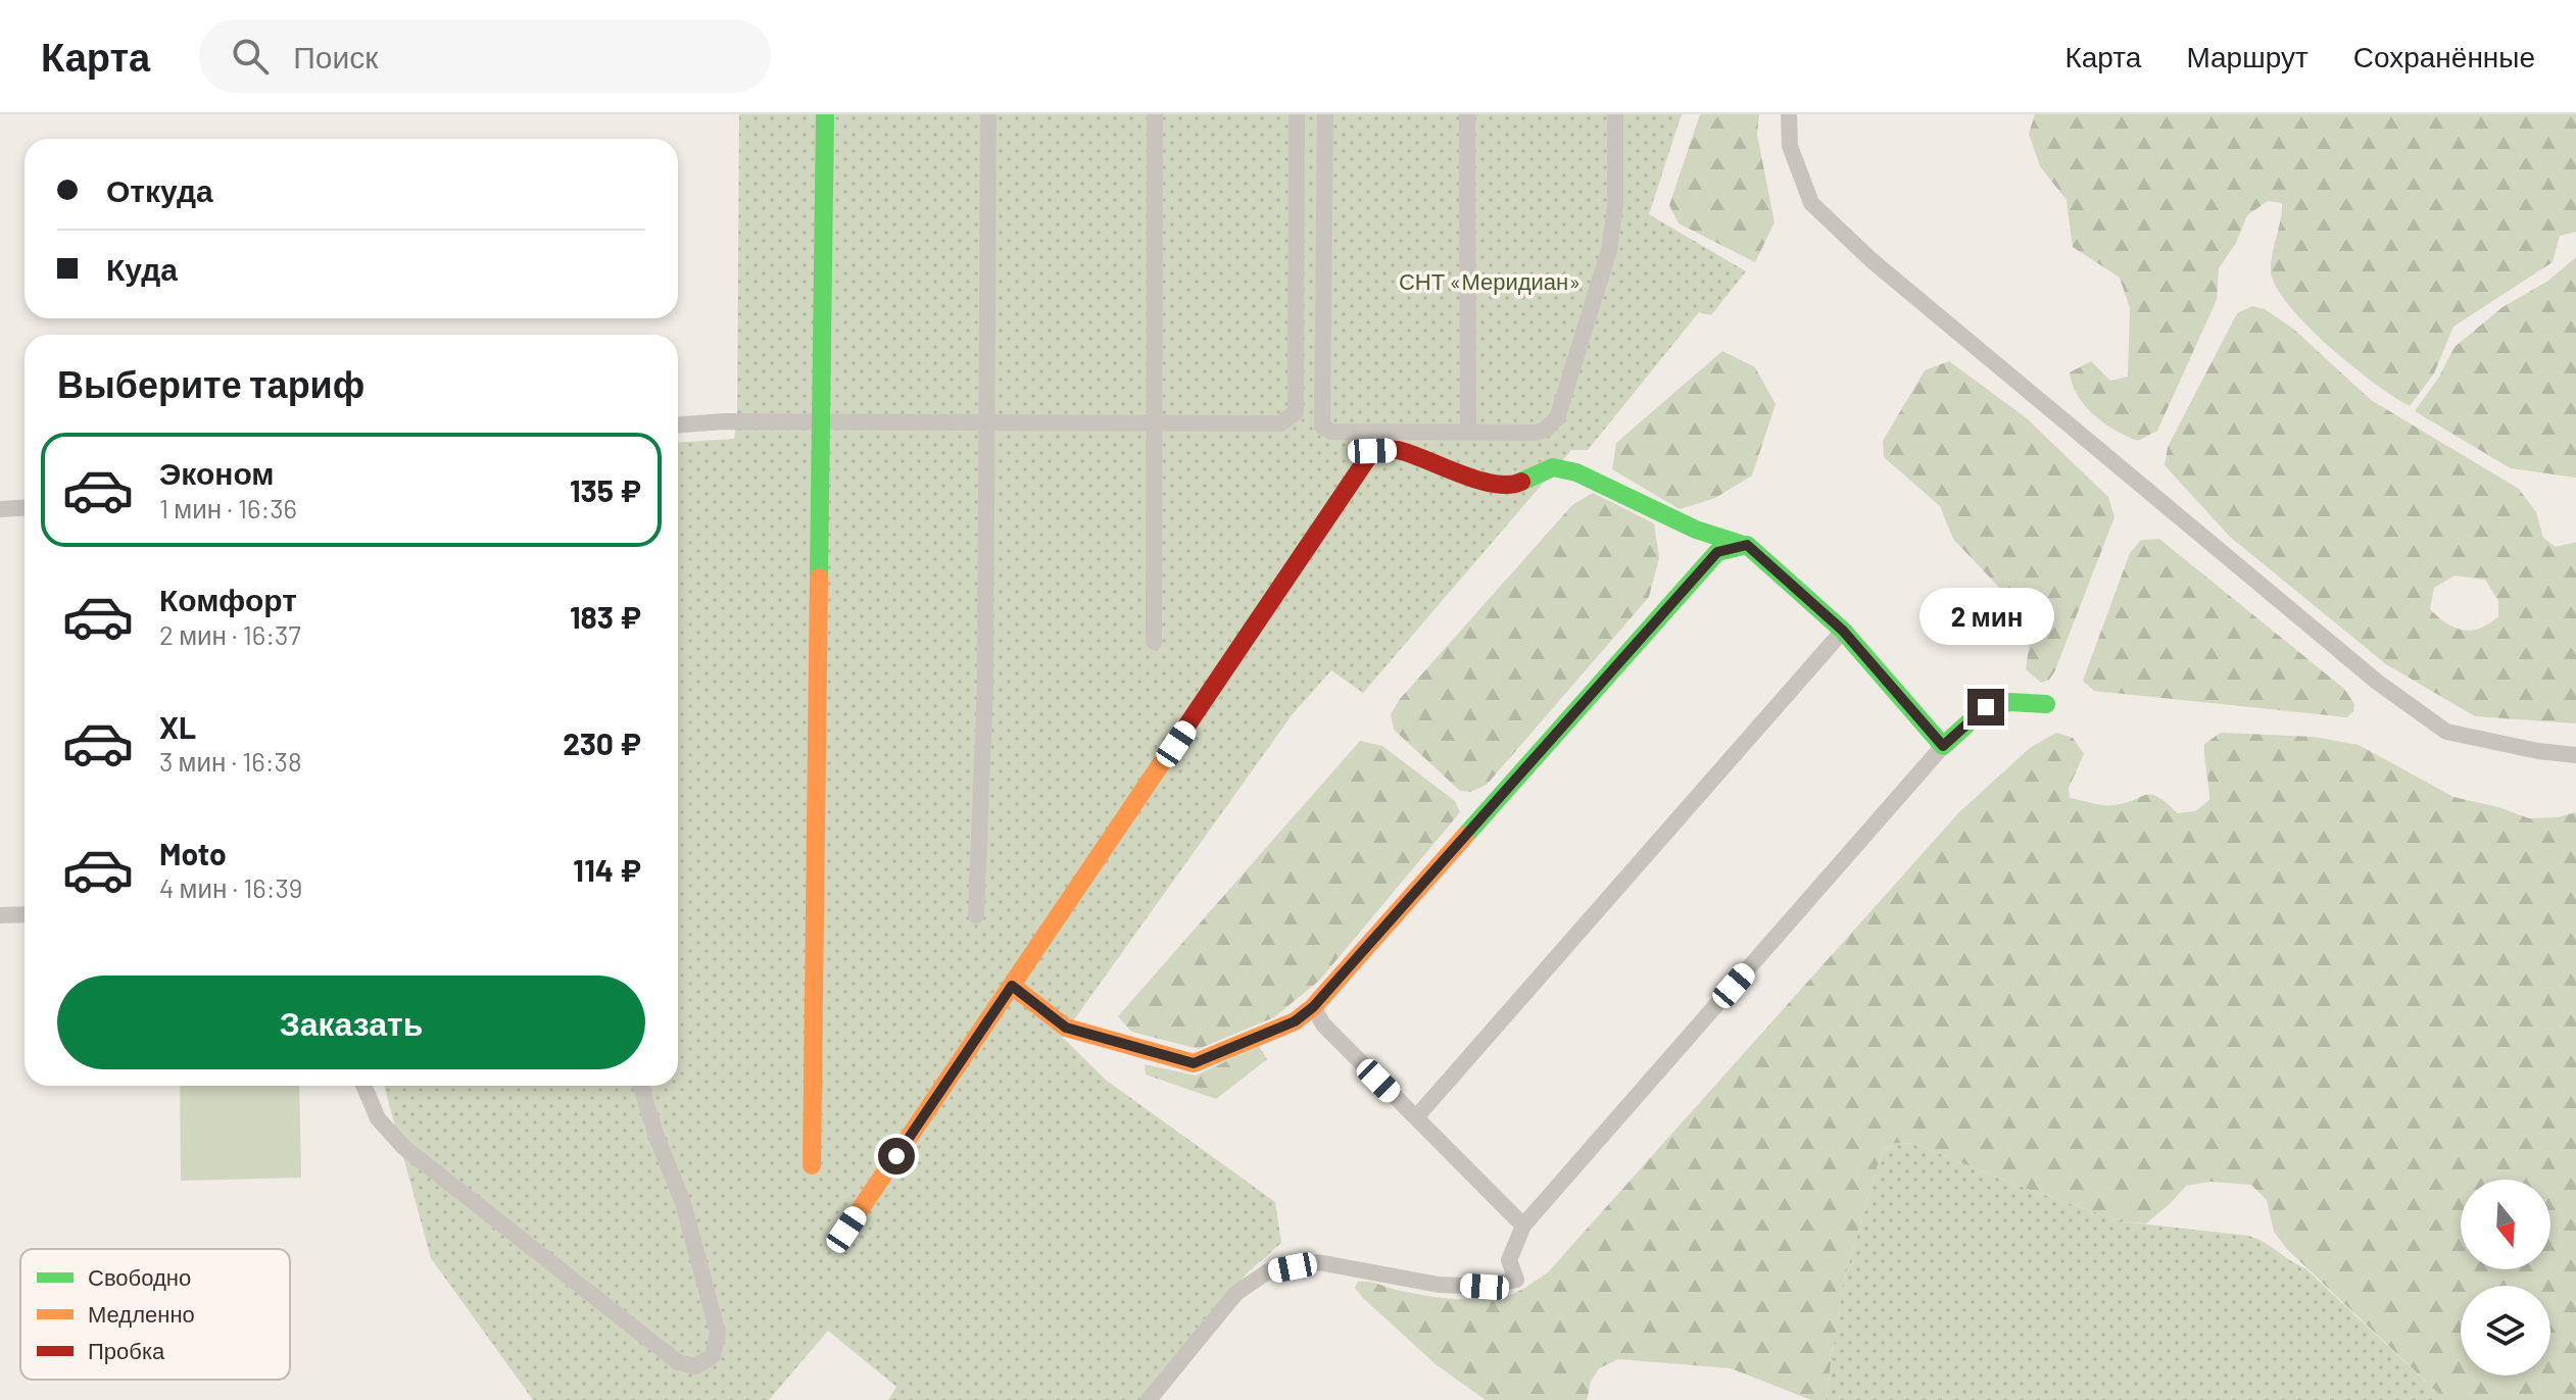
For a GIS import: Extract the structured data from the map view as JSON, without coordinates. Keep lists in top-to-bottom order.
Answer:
{
  "parks": ["СНТ «Меридиан»"],
  "legend": ["Свободно", "Медленно", "Пробка"],
  "north": "bottom",
  "page": {
    "header": "Карта",
    "search": "Поиск",
    "nav": ["Карта", "Маршрут", "Сохранённые"],
    "banner": ["Откуда", "Куда"],
    "heading": "Выберите тариф",
    "list": [
      {
        "name": "Эконом",
        "note": "1 мин · 16:36",
        "value": "135 ₽"
      },
      {
        "name": "Комфорт",
        "note": "2 мин · 16:37",
        "value": "183 ₽"
      },
      {
        "name": "XL",
        "note": "3 мин · 16:38",
        "value": "230 ₽"
      },
      {
        "name": "Moto",
        "note": "4 мин · 16:39",
        "value": "114 ₽"
      }
    ],
    "bubble": "2 мин",
    "buttons": "Заказать"
  }
}
